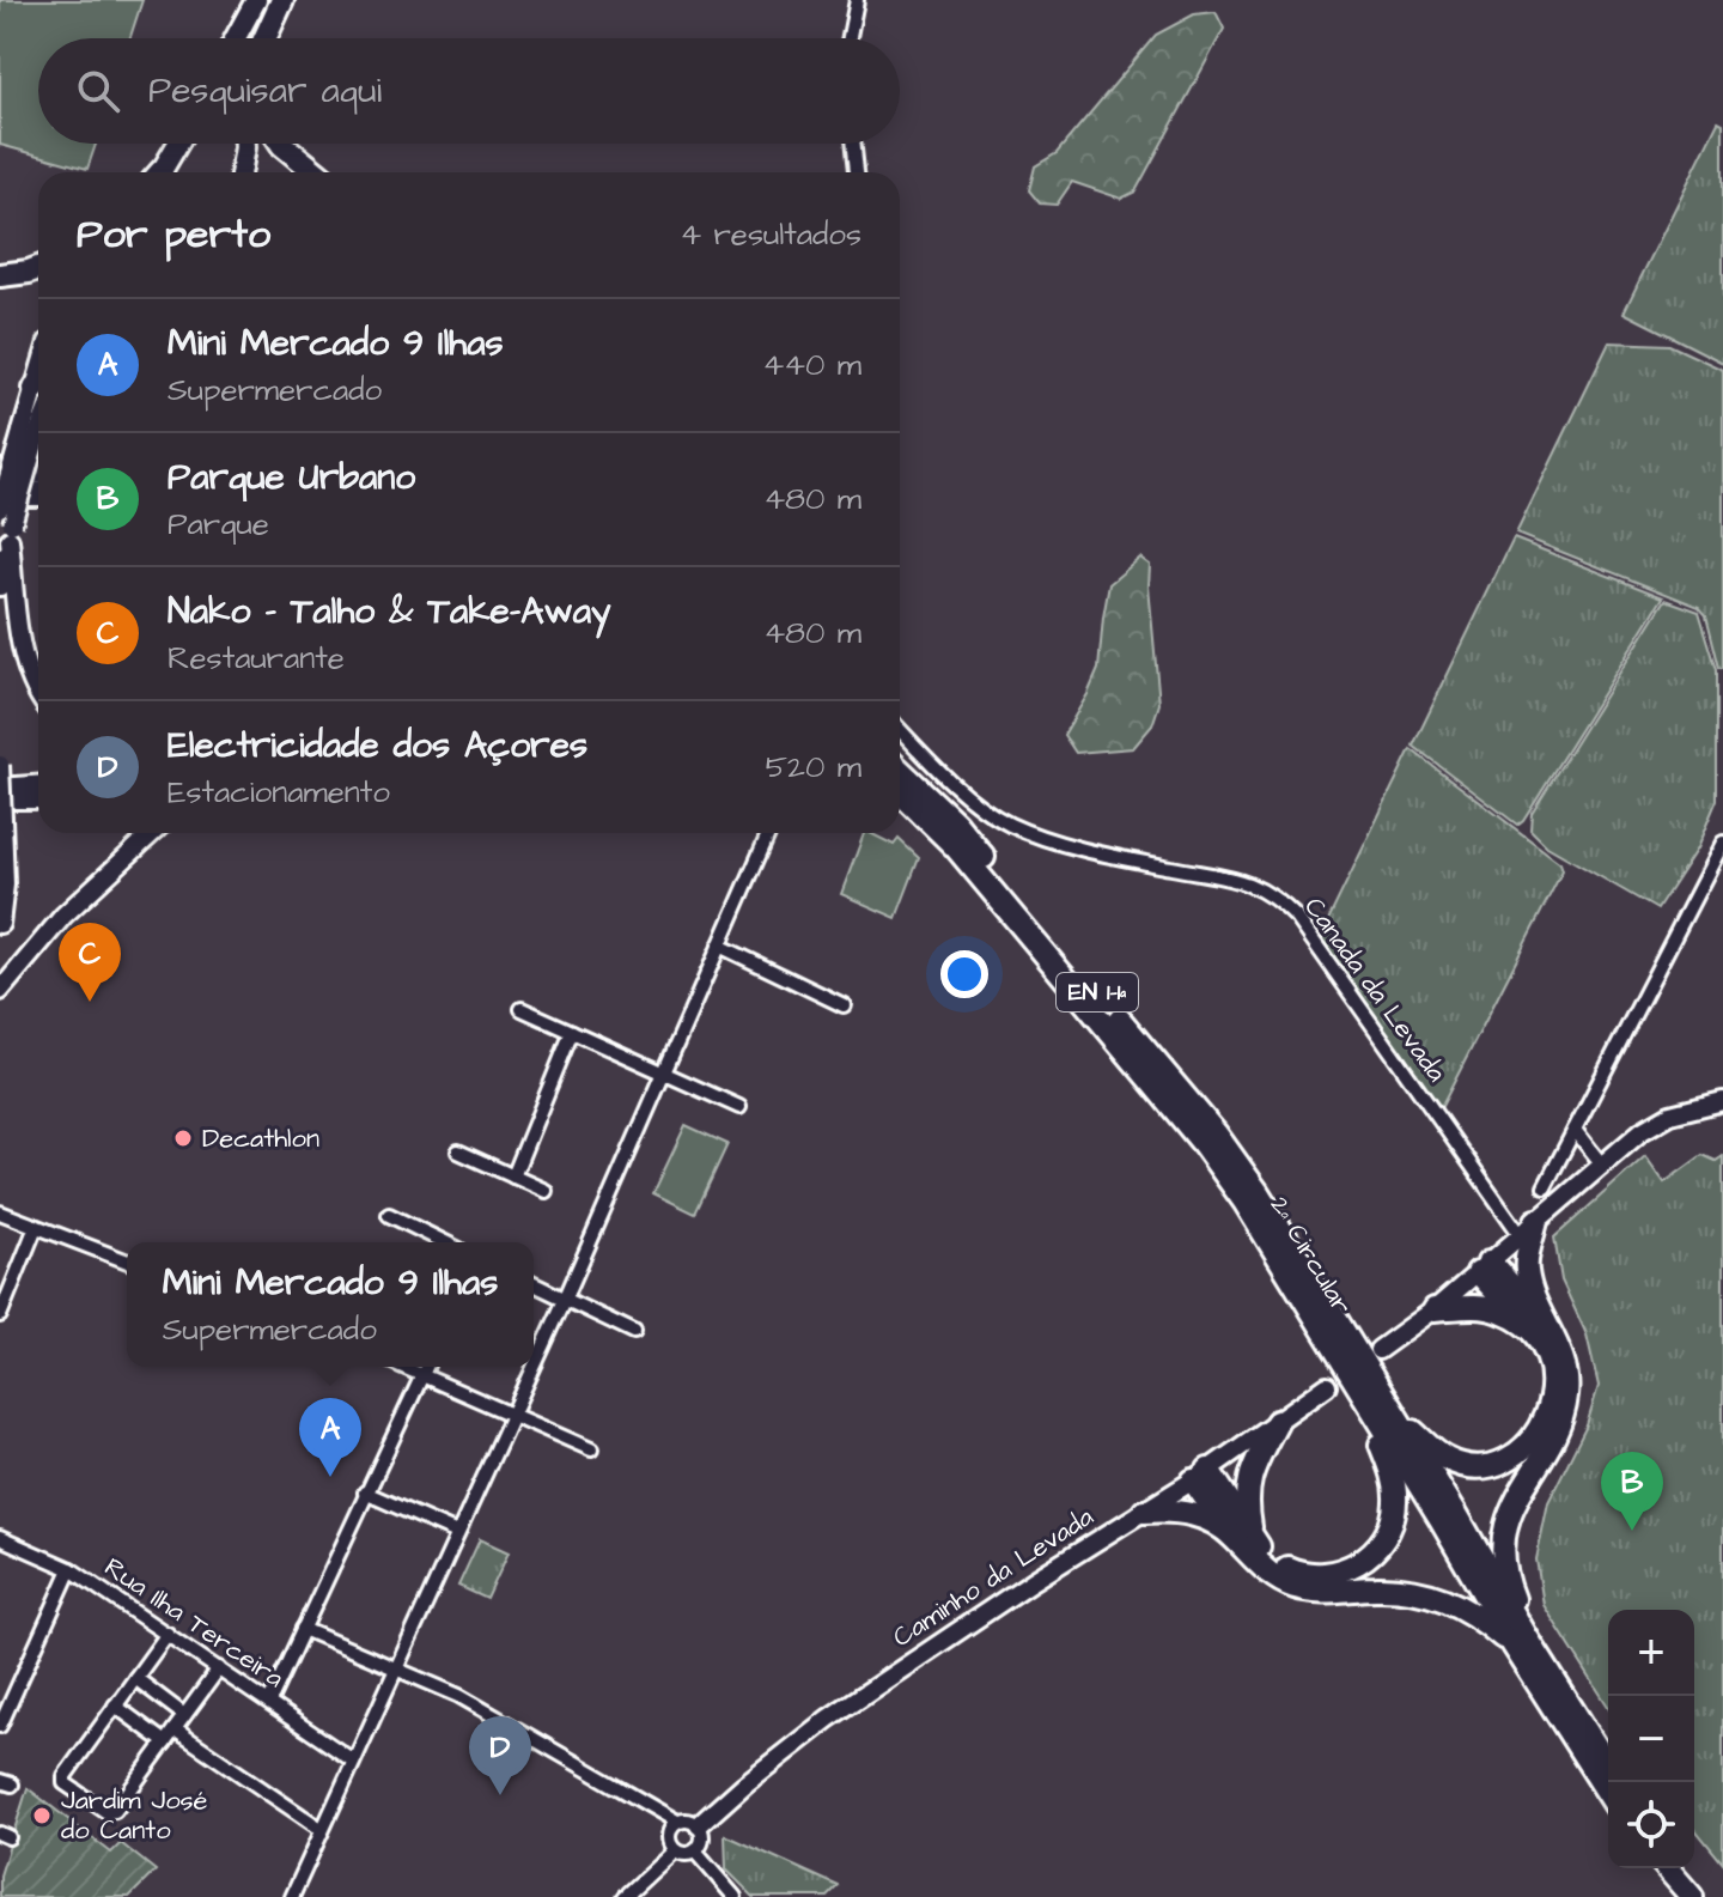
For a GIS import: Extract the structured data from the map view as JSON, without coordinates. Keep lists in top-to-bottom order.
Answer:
{
  "streets": {
    "highway": ["EN 1-1ª", "2ª Circular"],
    "street": ["Canada da Levada", "Caminho da Levada", "Rua Ilha Terceira"]
  },
  "places": ["Decathlon", "Jardim José do Canto"],
  "page": {
    "search": "Pesquisar aqui",
    "heading": ["Por perto", "4 resultados"],
    "list": [
      {
        "mark": "A",
        "name": "Mini Mercado 9 Ilhas",
        "note": "Supermercado",
        "value": "440 m"
      },
      {
        "mark": "B",
        "name": "Parque Urbano",
        "note": "Parque",
        "value": "480 m"
      },
      {
        "mark": "C",
        "name": "Nako - Talho & Take-Away",
        "note": "Restaurante",
        "value": "480 m"
      },
      {
        "mark": "D",
        "name": "Electricidade dos Açores",
        "note": "Estacionamento",
        "value": "520 m"
      }
    ],
    "pins": [
      "C",
      "A",
      "B",
      "D"
    ],
    "popup": ["Mini Mercado 9 Ilhas", "Supermercado"],
    "map_buttons": ["+", "−"]
  }
}
